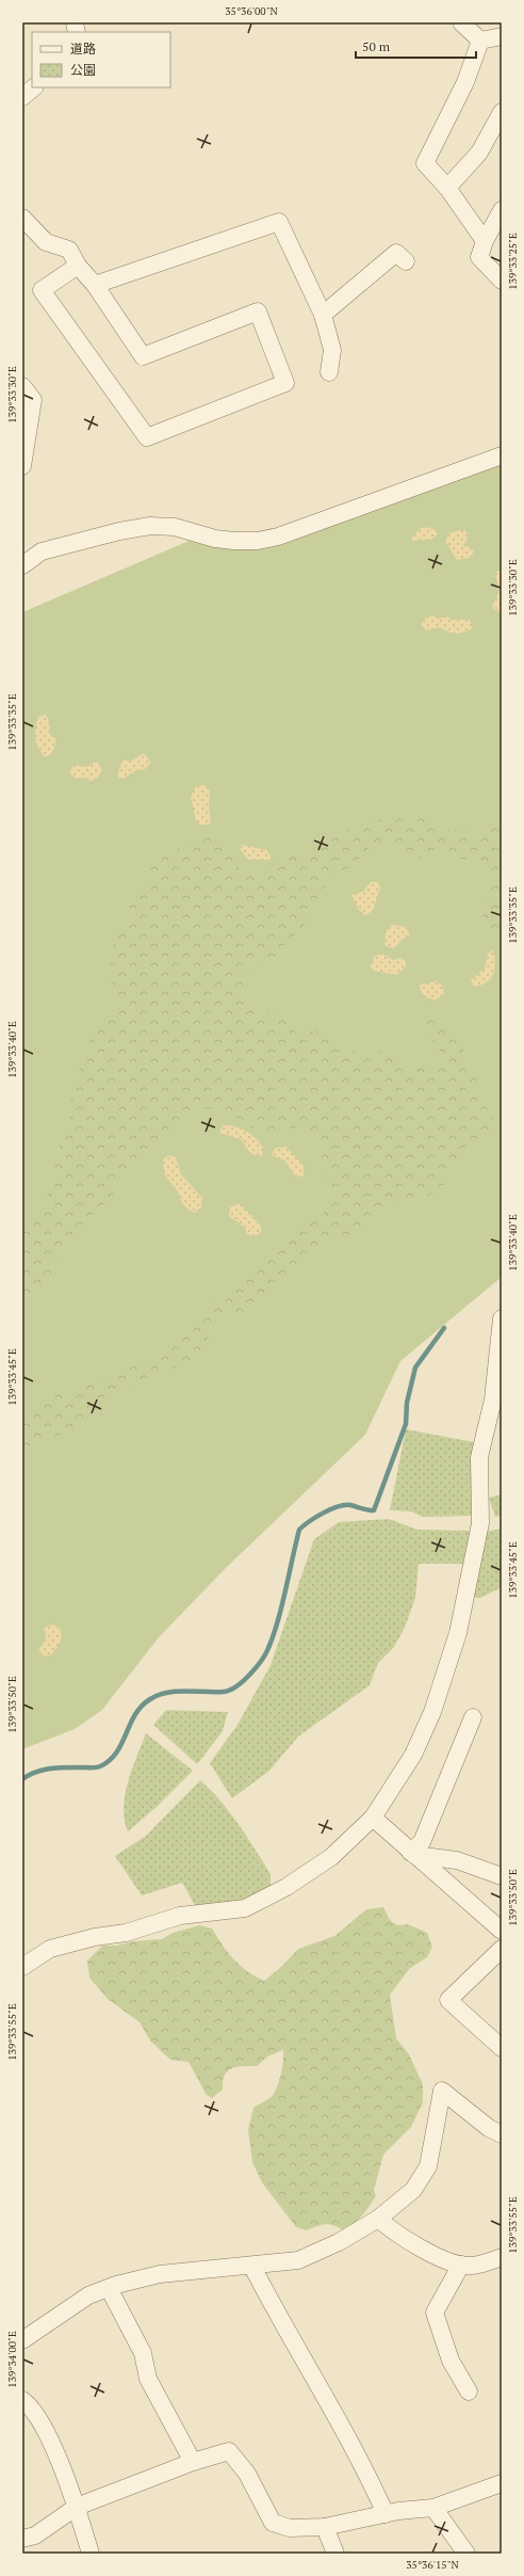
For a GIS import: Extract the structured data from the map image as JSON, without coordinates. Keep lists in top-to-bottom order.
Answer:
{
  "legend": ["道路", "公園"],
  "scale_bar": "50 m",
  "coordinates": [
    "35°36'00\"N",
    "139°33'25\"E",
    "139°33'30\"E",
    "139°33'35\"E",
    "139°33'40\"E",
    "139°33'45\"E",
    "139°33'50\"E",
    "139°33'55\"E",
    "139°34'00\"E",
    "35°36'15\"N"
  ]
}
